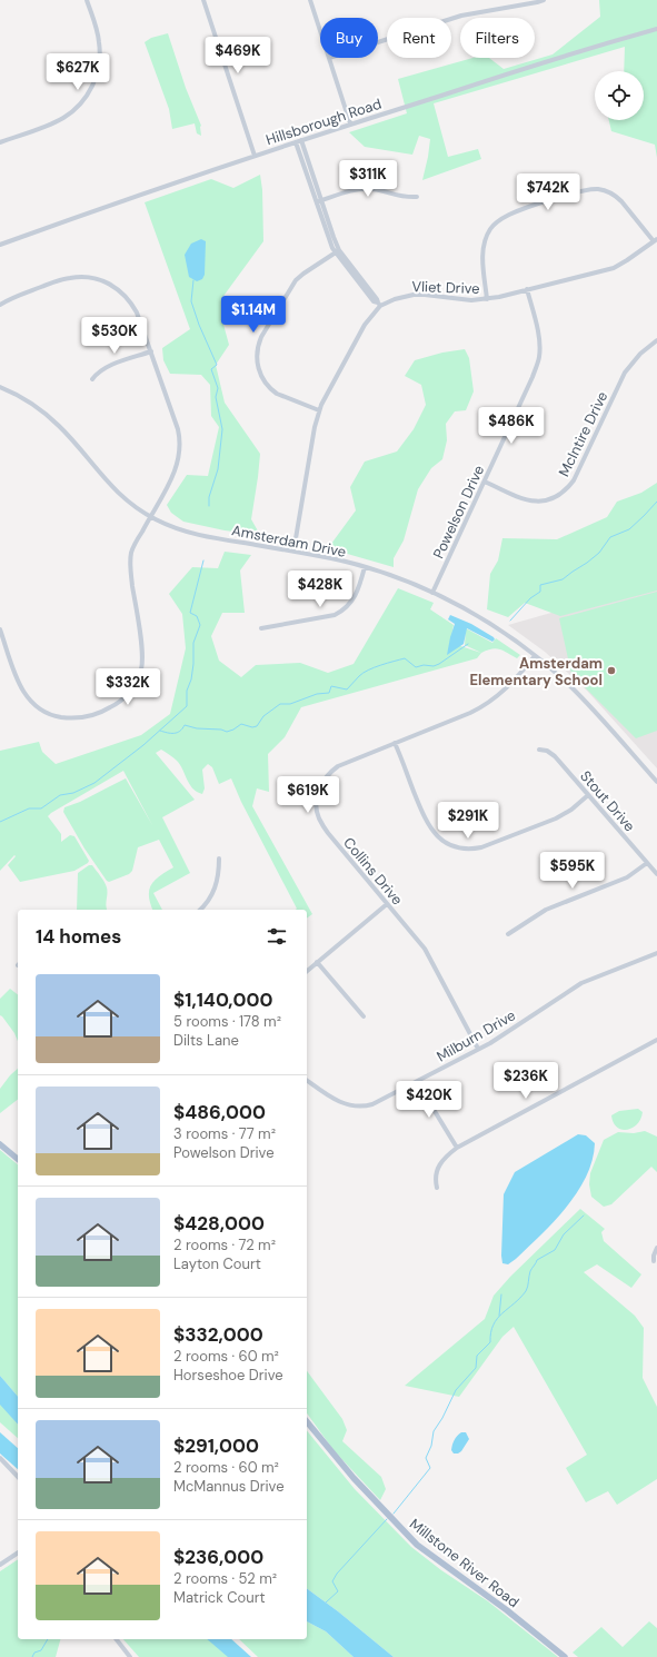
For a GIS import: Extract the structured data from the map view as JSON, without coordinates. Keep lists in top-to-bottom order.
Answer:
{
  "streets": {
    "main road": ["Millstone River Road"],
    "street": [
      "Hillsborough Road",
      "Vliet Drive",
      "McIntire Drive",
      "Powelson Drive",
      "Amsterdam Drive",
      "Stout Drive",
      "Collins Drive",
      "Milburn Drive"
    ]
  },
  "crossings": [
    ["Vliet Drive", "Powelson Drive"],
    ["Vliet Drive", "Amsterdam Drive"],
    ["McIntire Drive", "Powelson Drive"],
    ["Powelson Drive", "Amsterdam Drive"],
    ["Amsterdam Drive", "Collins Drive"],
    ["Collins Drive", "Milburn Drive"]
  ],
  "places": ["Amsterdam Elementary School"],
  "page": {
    "chip": ["Buy", "Rent", "Filters"],
    "price": [
      "$469K",
      "$627K",
      "$311K",
      "$742K",
      "$1.14M",
      "$530K",
      "$486K",
      "$428K",
      "$332K",
      "$619K",
      "$291K",
      "$595K",
      "$236K",
      "$420K"
    ],
    "heading": "14 homes",
    "list": [
      {
        "name": "$1,140,000",
        "note": "5 rooms · 178 m² · Dilts Lane"
      },
      {
        "name": "$486,000",
        "note": "3 rooms · 77 m² · Powelson Drive"
      },
      {
        "name": "$428,000",
        "note": "2 rooms · 72 m² · Layton Court"
      },
      {
        "name": "$332,000",
        "note": "2 rooms · 60 m² · Horseshoe Drive"
      },
      {
        "name": "$291,000",
        "note": "2 rooms · 60 m² · McMannus Drive"
      },
      {
        "name": "$236,000",
        "note": "2 rooms · 52 m² · Matrick Court"
      }
    ]
  }
}
